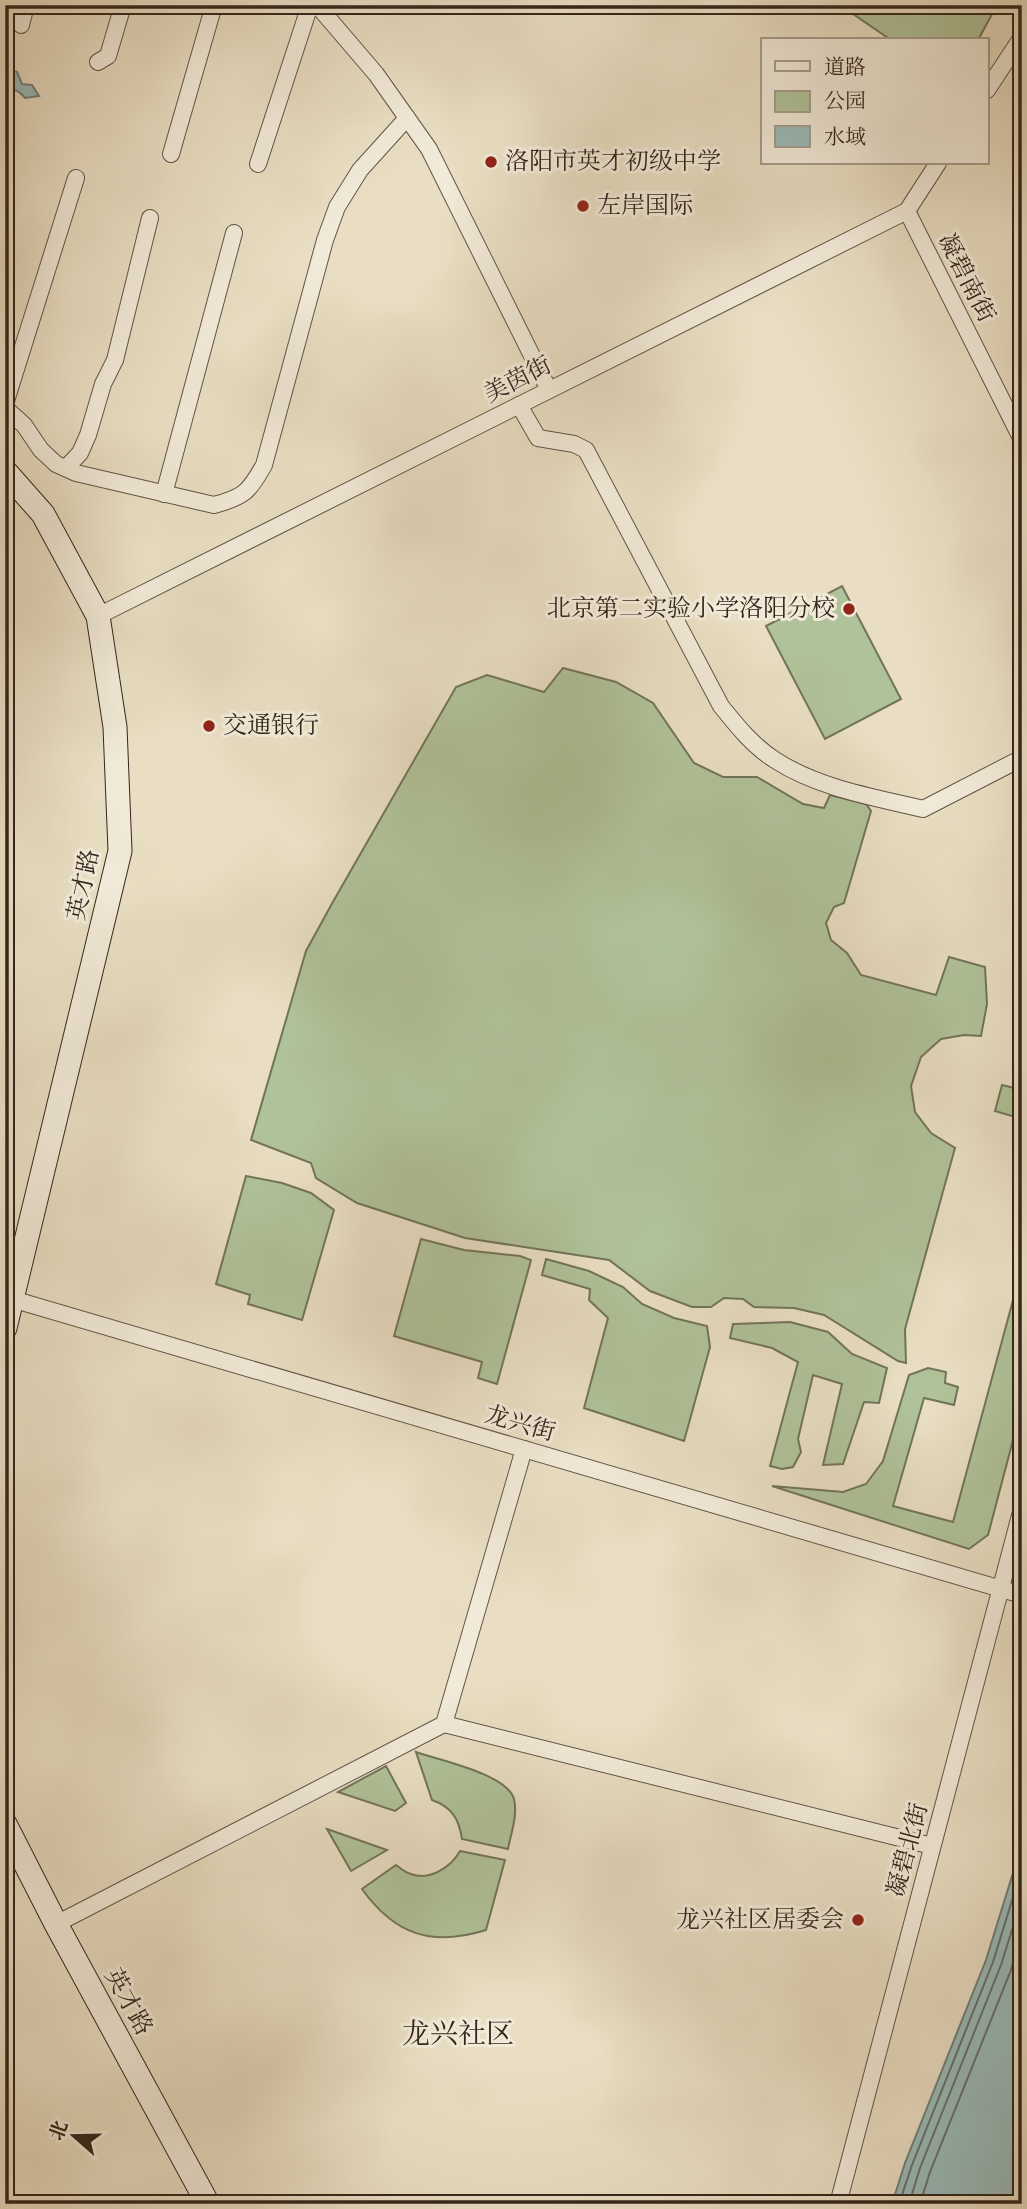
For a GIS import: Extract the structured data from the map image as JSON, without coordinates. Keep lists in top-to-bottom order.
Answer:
{
  "streets": {
    "main road": ["英才路"],
    "street": [
      "凝碧南街",
      "美茵街",
      "龙兴街",
      "凝碧北街"
    ]
  },
  "crossings": [
    ["凝碧南街", "美茵街"],
    ["美茵街", "英才路"],
    ["英才路", "龙兴街"],
    ["龙兴街", "凝碧北街"]
  ],
  "districts": ["龙兴社区"],
  "places": [
    "洛阳市英才初级中学",
    "左岸国际",
    "北京第二实验小学洛阳分校",
    "交通银行",
    "龙兴社区居委会"
  ],
  "legend": ["道路", "公园", "水域"],
  "north": "left"
}
